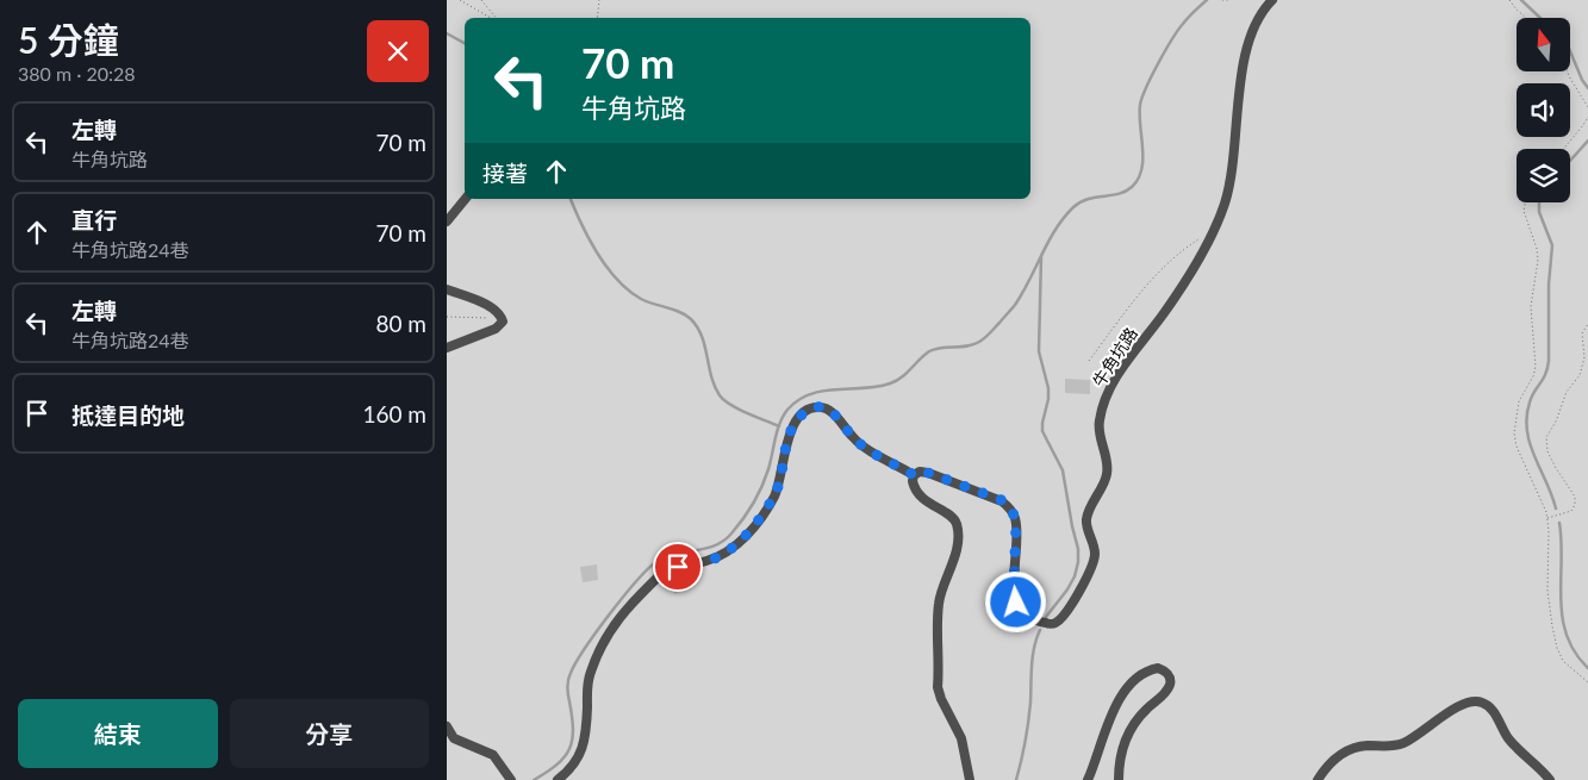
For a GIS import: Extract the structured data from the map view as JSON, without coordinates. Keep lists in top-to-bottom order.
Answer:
{
  "streets": {
    "street": ["牛角坑路"]
  },
  "north": "top",
  "page": {
    "heading": ["5 分鐘", "380 m · 20:28"],
    "turn": ["70 m", "牛角坑路"],
    "list": [
      {
        "name": "左轉",
        "note": "牛角坑路",
        "value": "70 m"
      },
      {
        "name": "直行",
        "note": "牛角坑路24巷",
        "value": "70 m"
      },
      {
        "name": "左轉",
        "note": "牛角坑路24巷",
        "value": "80 m"
      },
      {
        "name": "抵達目的地",
        "value": "160 m"
      }
    ],
    "then": "接著",
    "buttons": ["結束", "分享"]
  }
}
